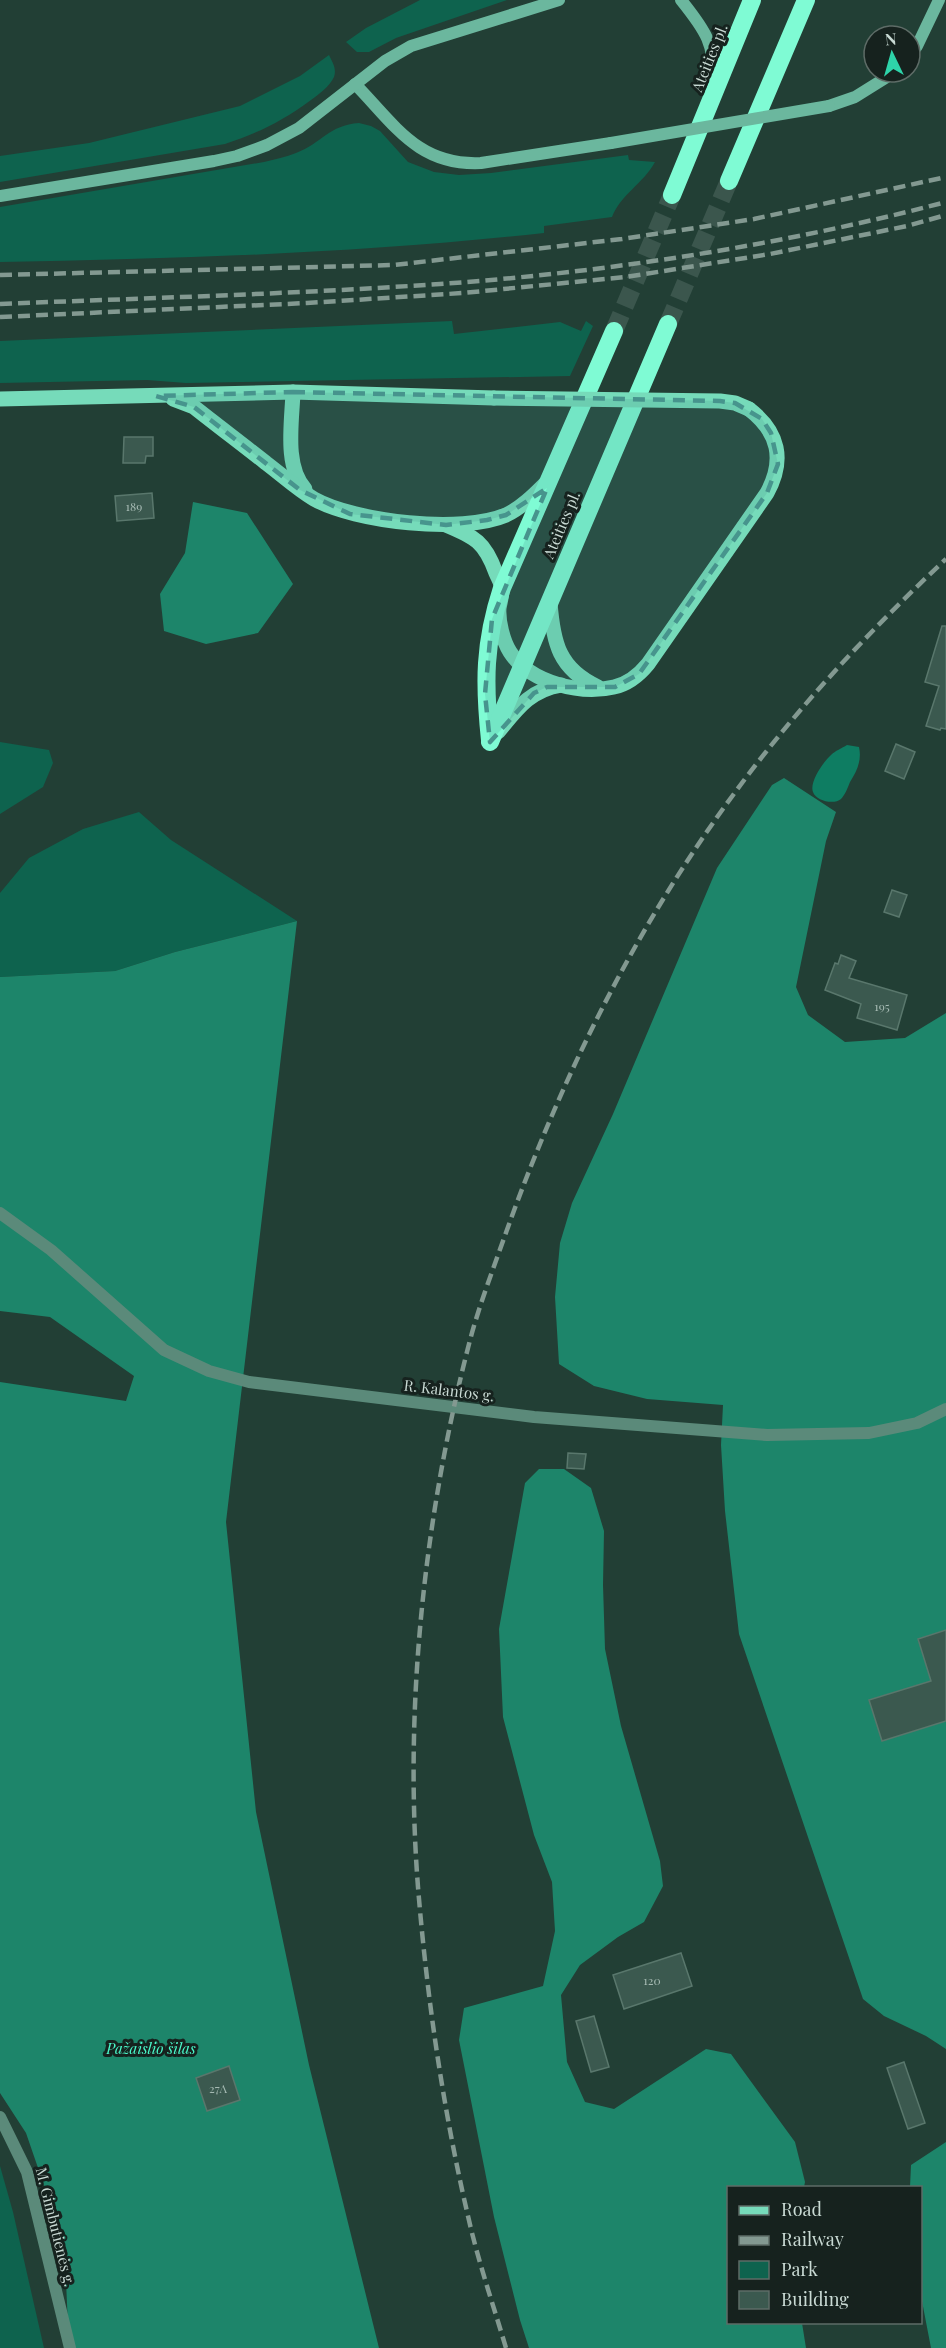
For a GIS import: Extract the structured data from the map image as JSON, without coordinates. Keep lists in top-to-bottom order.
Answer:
{
  "streets": {
    "highway": ["Ateities pl."],
    "street": ["R. Kalantos g.", "M. Gimbutienės g."]
  },
  "parks": ["Pažaislio šilas"],
  "house_numbers": [
    "189",
    "195",
    "120",
    "27A"
  ],
  "legend": [
    "Road",
    "Railway",
    "Park",
    "Building"
  ],
  "north": "top"
}
